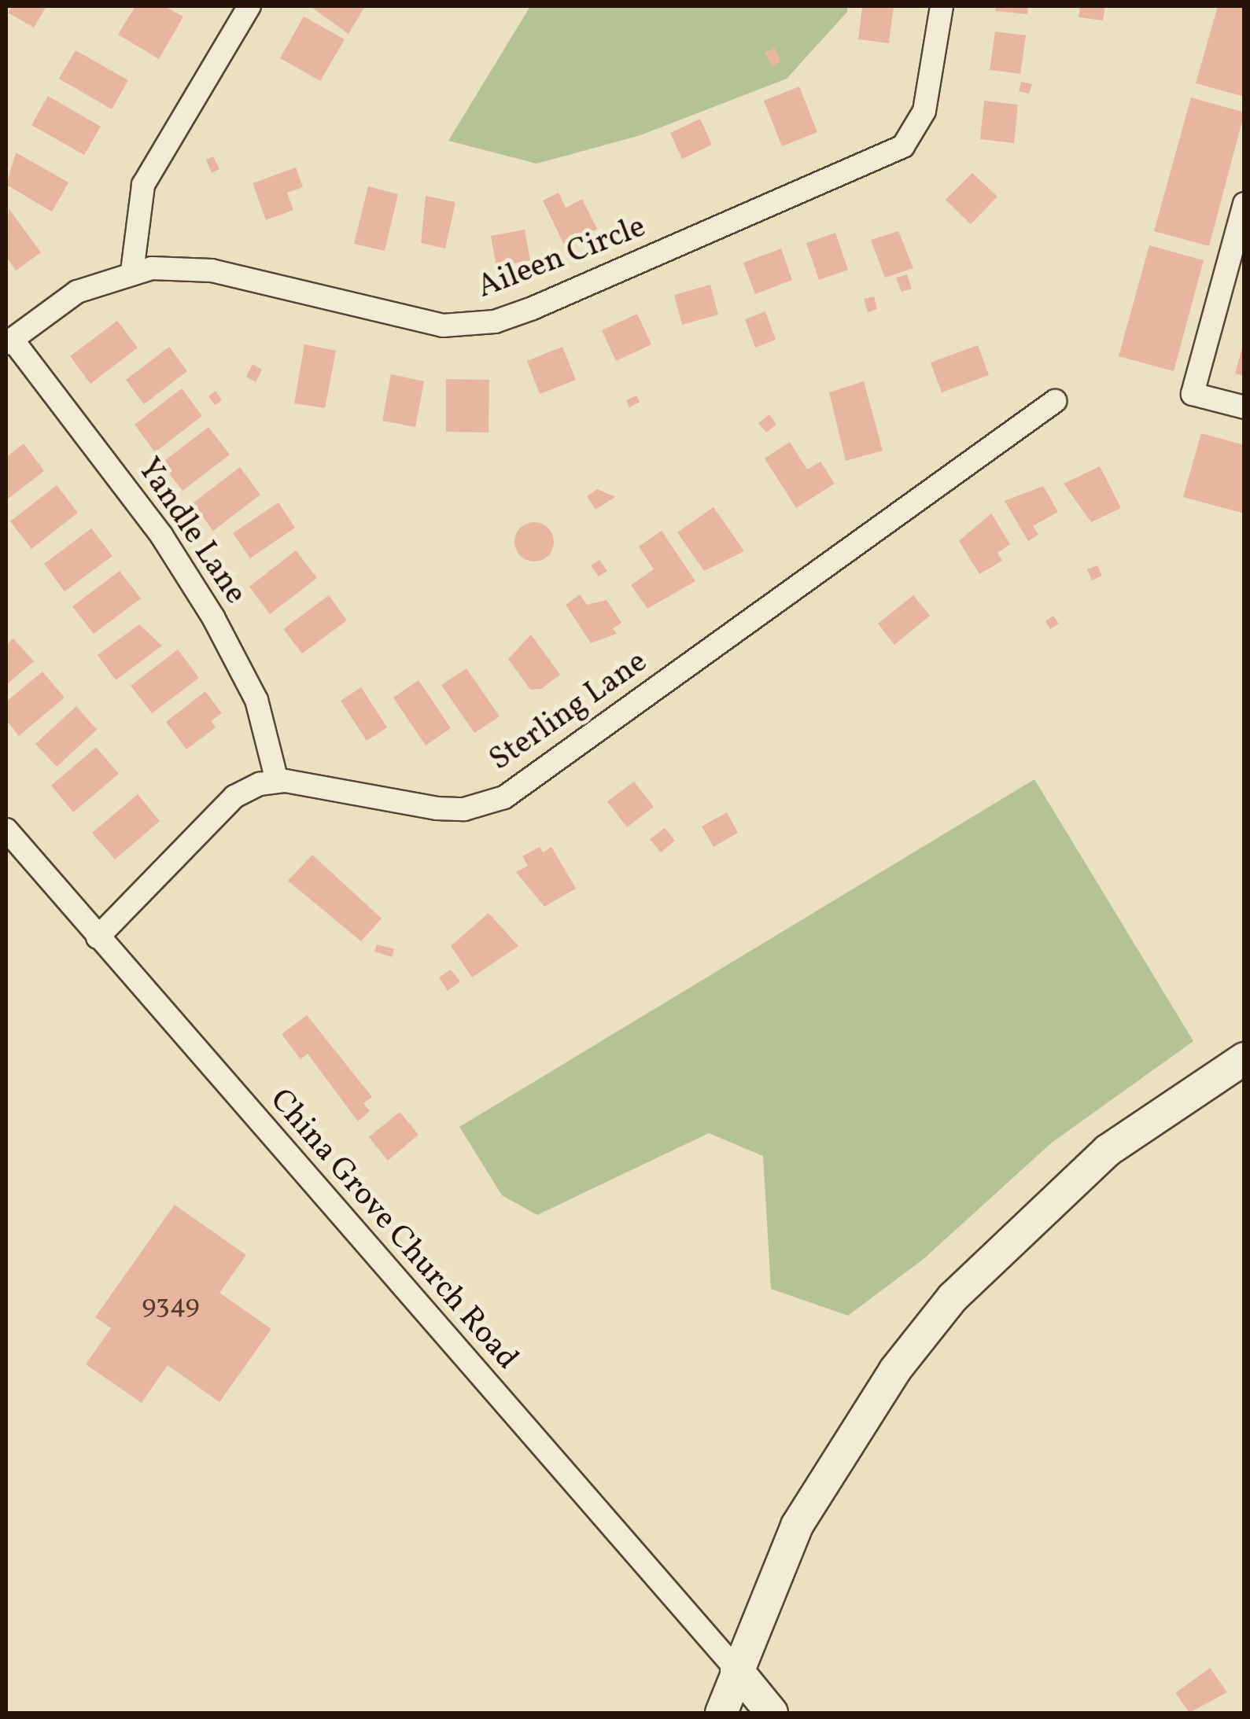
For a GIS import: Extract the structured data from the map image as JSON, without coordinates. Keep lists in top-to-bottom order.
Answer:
{
  "streets": {
    "street": [
      "Aileen Circle",
      "Yandle Lane",
      "Sterling Lane",
      "China Grove Church Road"
    ]
  },
  "crossings": [
    ["Aileen Circle", "Yandle Lane"],
    ["Yandle Lane", "Sterling Lane"],
    ["Sterling Lane", "China Grove Church Road"]
  ],
  "house_numbers": ["9349"]
}
